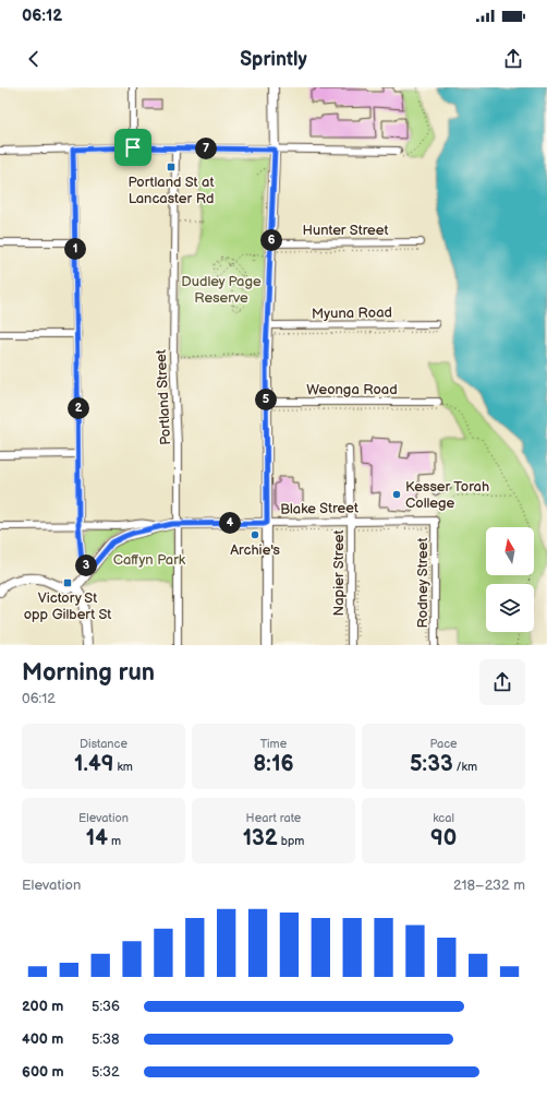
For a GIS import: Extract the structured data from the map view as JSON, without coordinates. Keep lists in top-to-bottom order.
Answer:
{
  "streets": {
    "street": [
      "Hunter Street",
      "Myuna Road",
      "Weonga Road",
      "Portland Street",
      "Blake Street",
      "Napier Street",
      "Rodney Street"
    ]
  },
  "crossings": [
    ["Portland Street", "Blake Street"],
    ["Blake Street", "Napier Street"],
    ["Blake Street", "Rodney Street"]
  ],
  "parks": ["Dudley Page Reserve", "Caffyn Park"],
  "places": {
    "transit": ["Portland St at Lancaster Rd", "Victory St opp Gilbert St"],
    "other": ["Kesser Torah College", "Archie's"]
  },
  "north": "top",
  "page": {
    "status": "06:12",
    "header": "Sprintly",
    "pins": [
      "7",
      "6",
      "1",
      "5",
      "2",
      "4",
      "3"
    ],
    "heading": ["Morning run", "06:12"],
    "stats": [
      ["Distance", "1.49 km"],
      ["Time", "8:16"],
      ["Pace", "5:33 /km"],
      ["Elevation", "14 m"],
      ["Heart rate", "132 bpm"],
      ["kcal", "90"]
    ],
    "chart": ["Elevation", "218–232 m"],
    "list": [
      {
        "name": "200 m",
        "note": "5:36"
      },
      {
        "name": "400 m",
        "note": "5:38"
      },
      {
        "name": "600 m",
        "note": "5:32"
      }
    ]
  }
}
